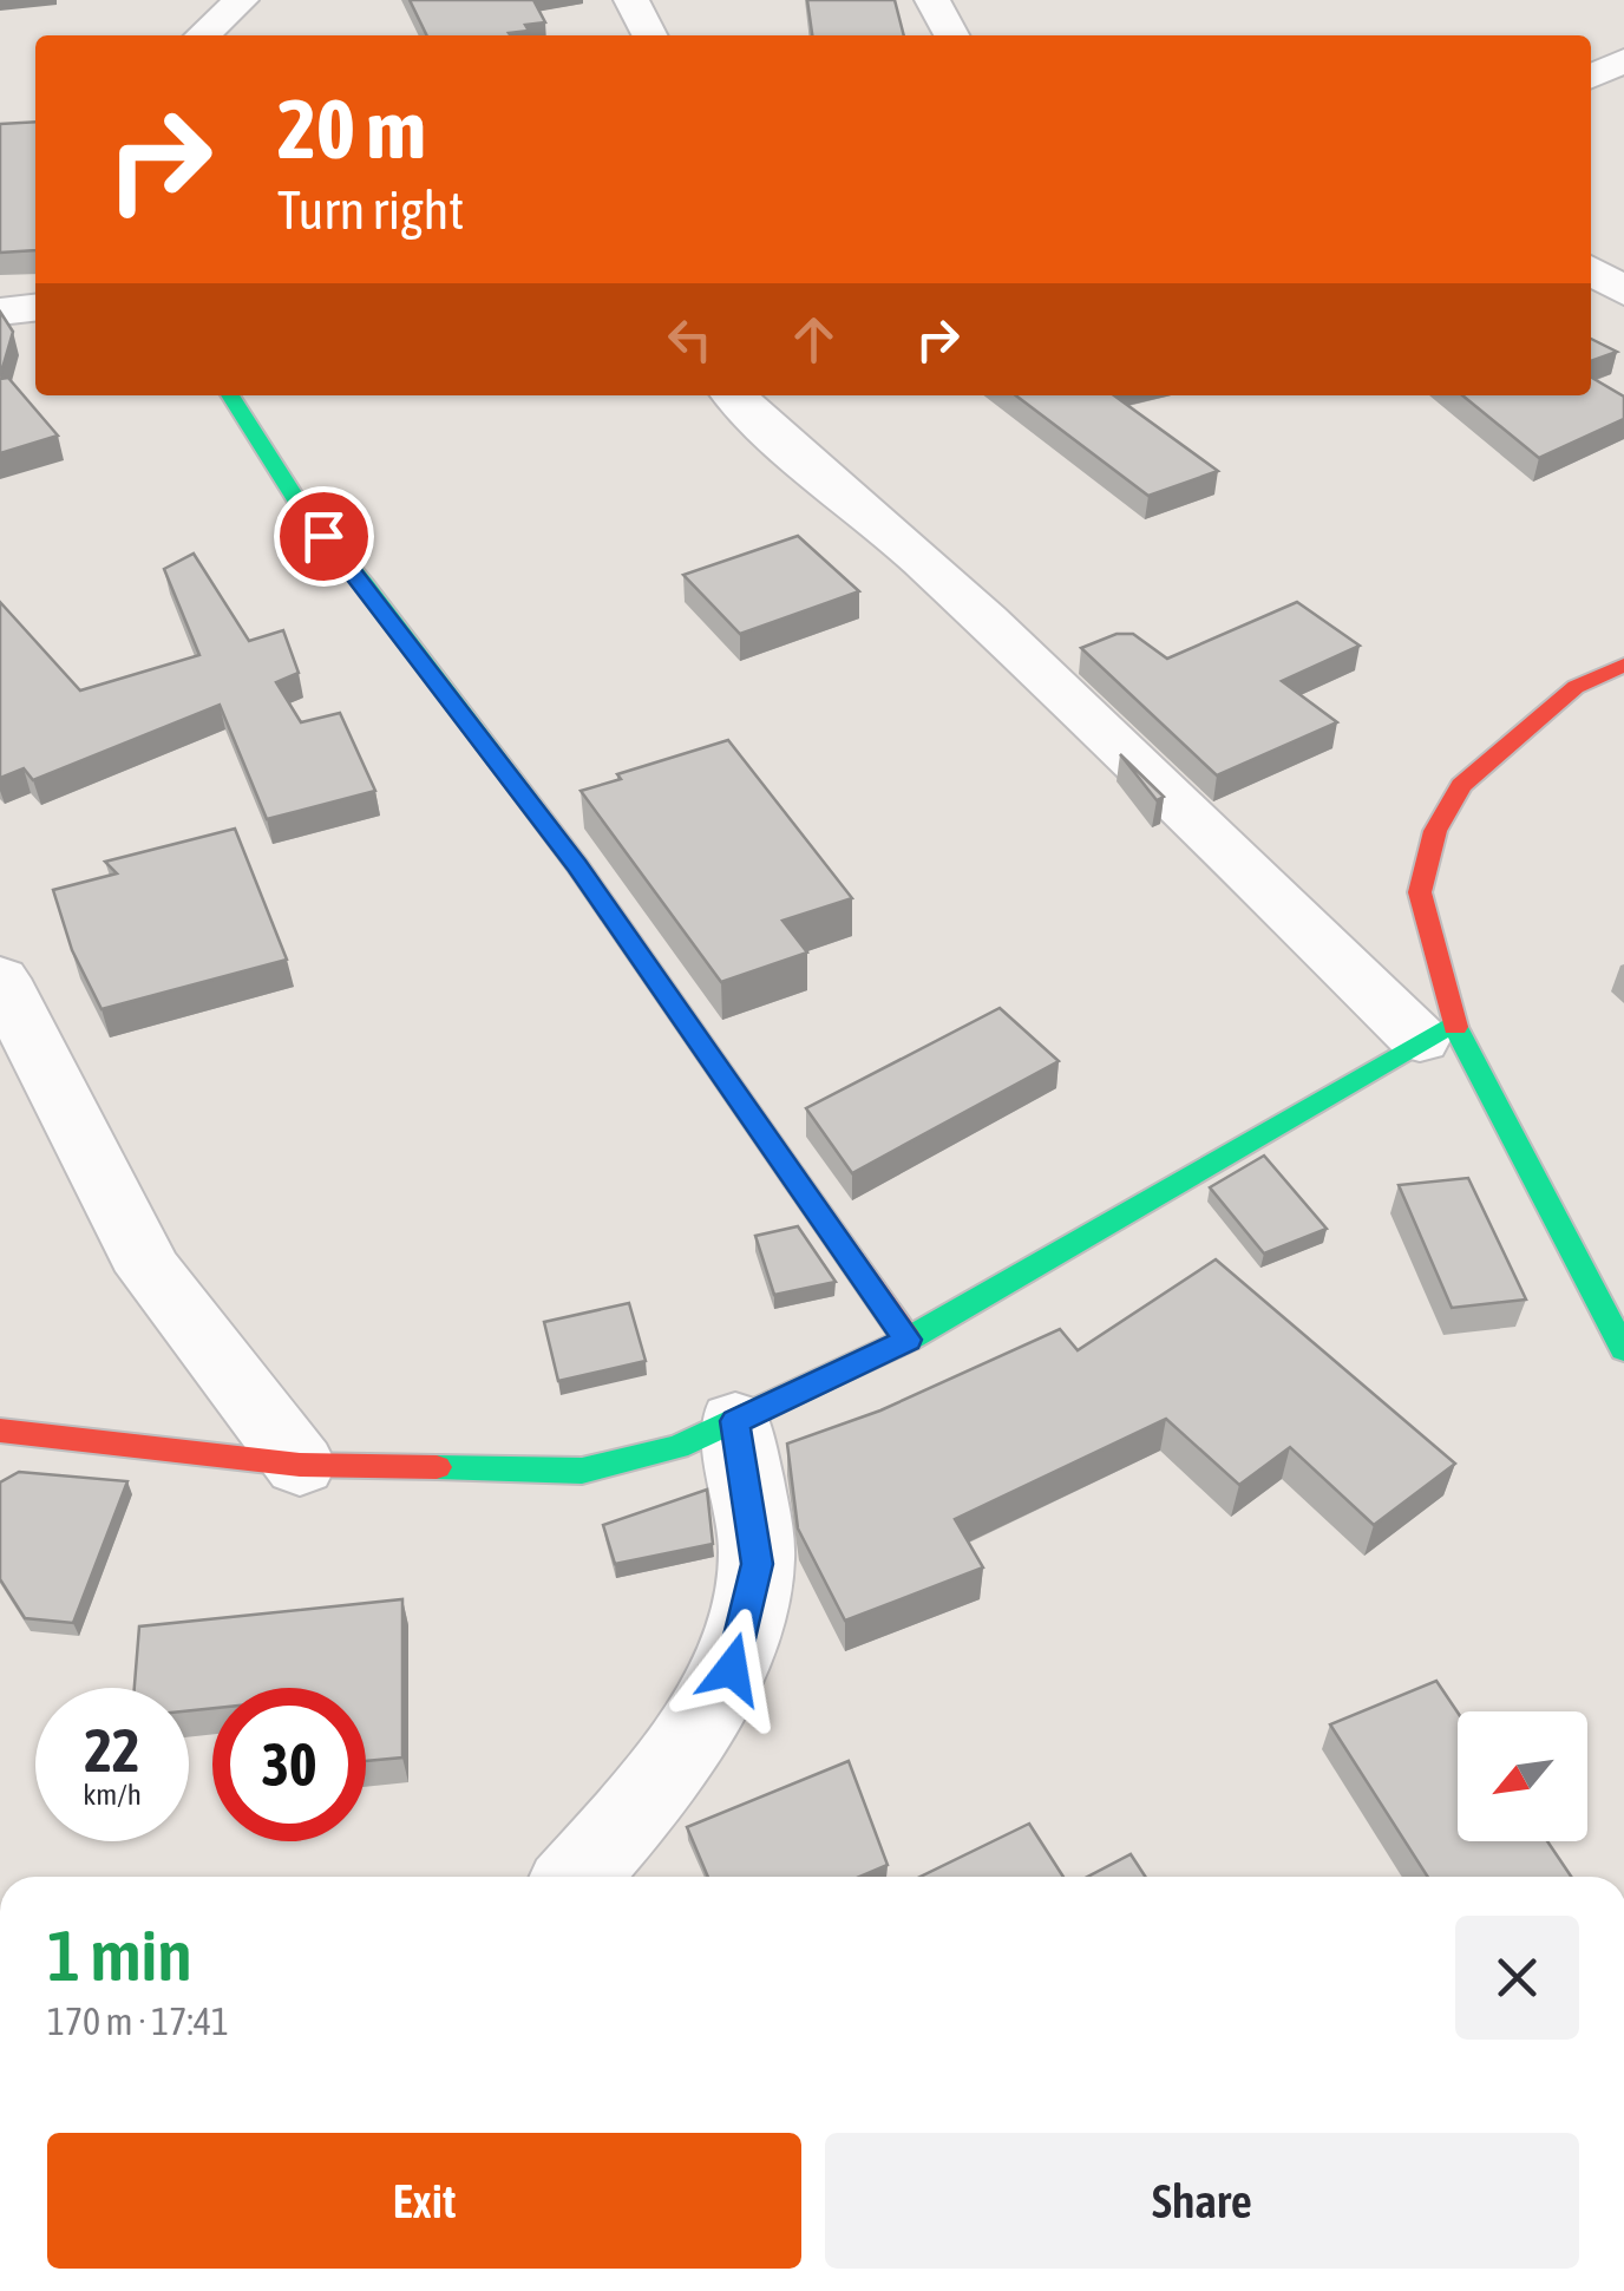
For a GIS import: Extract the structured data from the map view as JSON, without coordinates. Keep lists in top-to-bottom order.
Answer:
{
  "north": "bottom left",
  "page": {
    "turn": ["20 m", "Turn right"],
    "speed": "22 km/h",
    "limit": "30",
    "heading": ["1 min", "170 m · 17:41"],
    "buttons": ["Exit", "Share"]
  }
}
